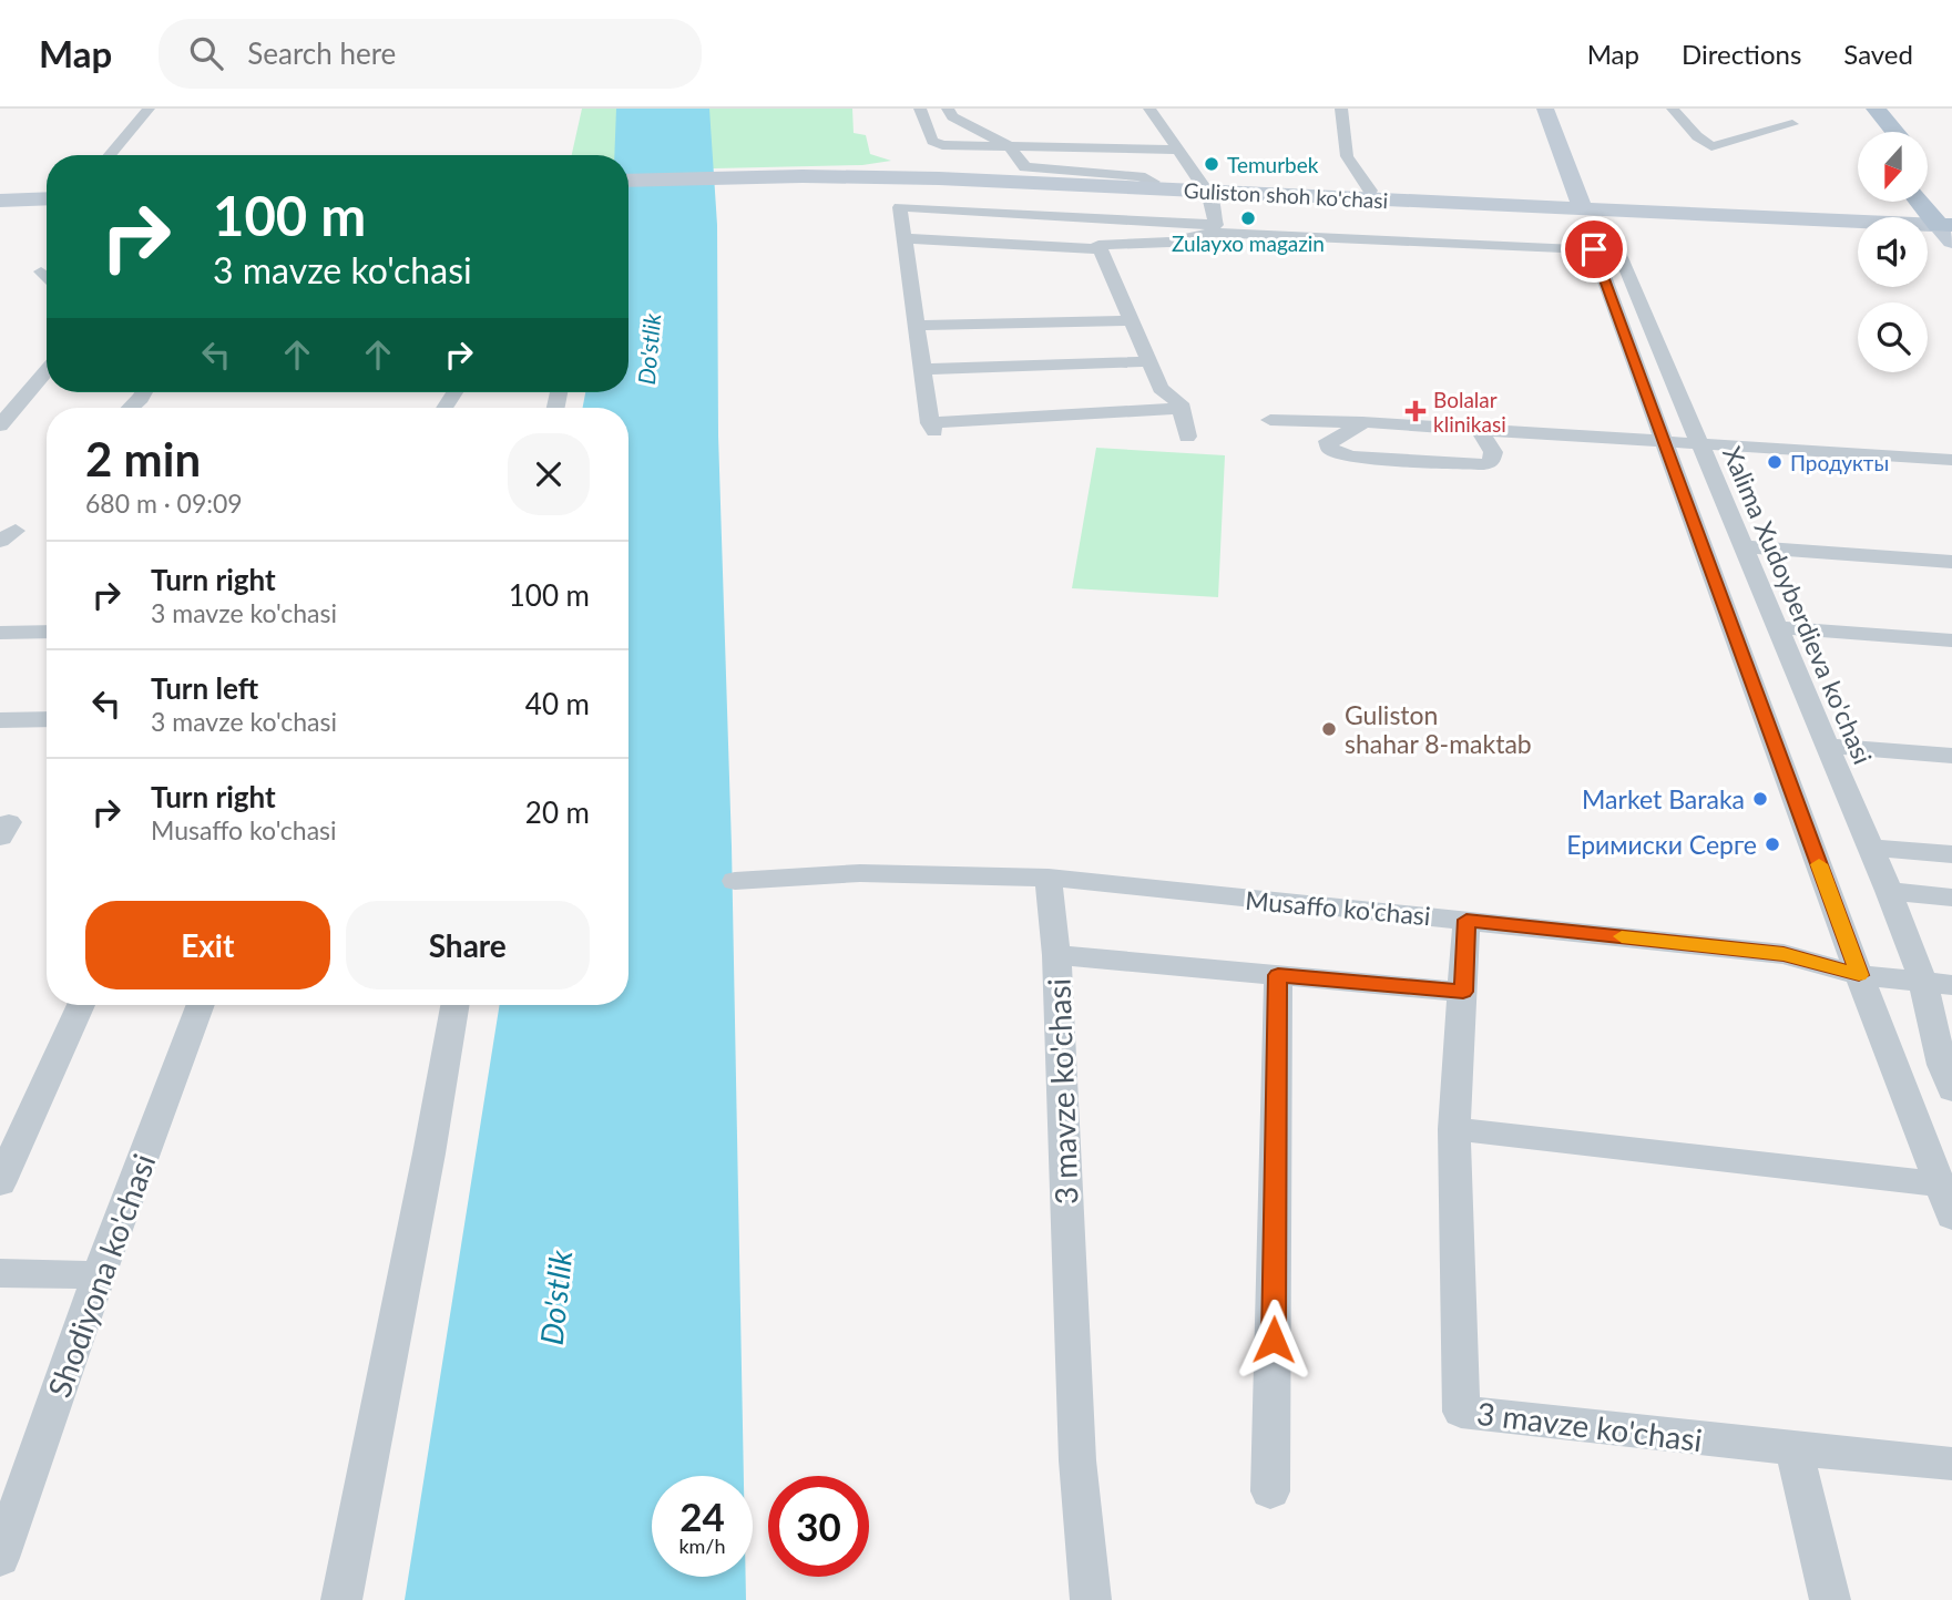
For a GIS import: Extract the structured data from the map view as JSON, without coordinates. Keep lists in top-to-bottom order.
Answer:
{
  "streets": {
    "main road": ["Guliston shoh ko'chasi"],
    "street": [
      "Xalima Xudoyberdieva ko'chasi",
      "Musaffo ko'chasi",
      "3 mavze ko'chasi",
      "Shodiyona ko'chasi"
    ]
  },
  "crossings": [
    ["Xalima Xudoyberdieva ko'chasi", "Musaffo ko'chasi"],
    ["Musaffo ko'chasi", "3 mavze ko'chasi"]
  ],
  "water": ["Do'stlik"],
  "places": {
    "other": [
      "Temurbek",
      "Zulayxo magazin",
      "Продукты",
      "Guliston shahar 8-maktab",
      "Market Baraka",
      "Еримиски Серге"
    ],
    "health": ["Bolalar klinikasi"]
  },
  "north": "bottom",
  "page": {
    "header": "Map",
    "search": "Search here",
    "nav": ["Map", "Directions", "Saved"],
    "turn": ["100 m", "3 mavze ko'chasi"],
    "heading": ["2 min", "680 m · 09:09"],
    "list": [
      {
        "name": "Turn right",
        "note": "3 mavze ko'chasi",
        "value": "100 m"
      },
      {
        "name": "Turn left",
        "note": "3 mavze ko'chasi",
        "value": "40 m"
      },
      {
        "name": "Turn right",
        "note": "Musaffo ko'chasi",
        "value": "20 m"
      }
    ],
    "buttons": ["Exit", "Share"],
    "speed": "24 km/h",
    "limit": "30"
  }
}
